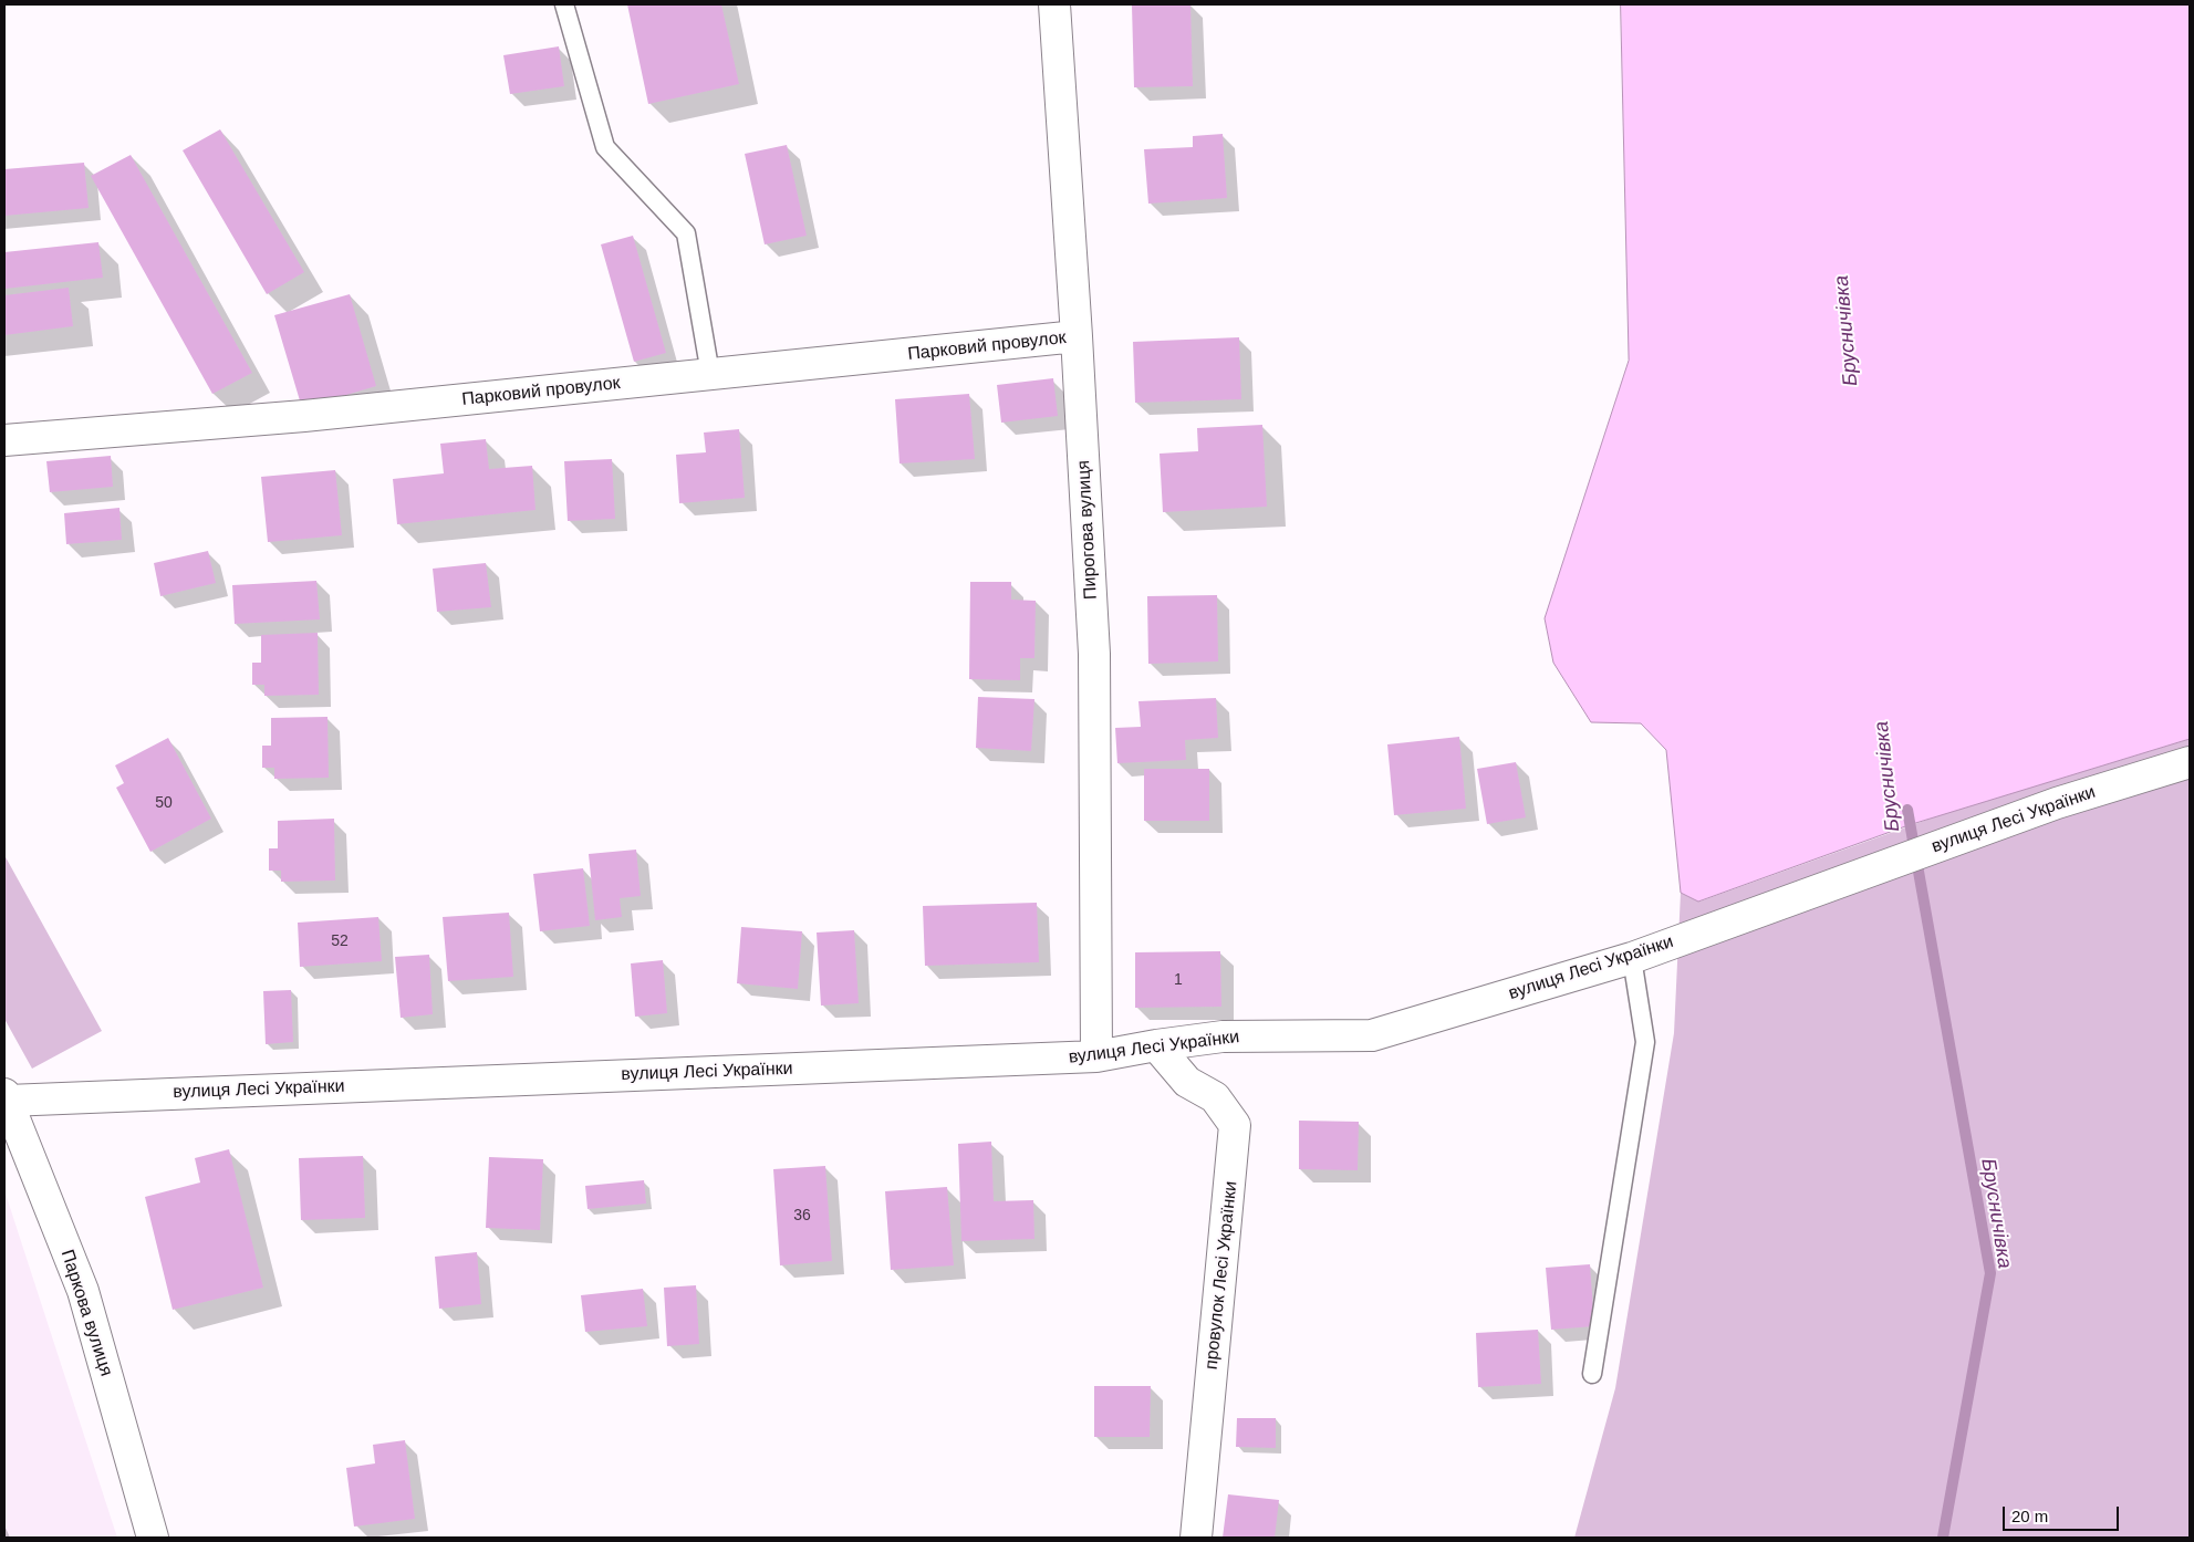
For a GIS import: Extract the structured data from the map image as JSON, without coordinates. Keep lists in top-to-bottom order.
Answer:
{
  "streets": {
    "street": [
      "Парковий провулок",
      "Пирогова вулиця",
      "вулиця Лесі Українки",
      "провулок Лесі Українки",
      "Паркова вулиця"
    ]
  },
  "crossings": [
    ["Парковий провулок", "Пирогова вулиця"],
    ["Пирогова вулиця", "вулиця Лесі Українки"],
    ["вулиця Лесі Українки", "провулок Лесі Українки"],
    ["вулиця Лесі Українки", "Паркова вулиця"]
  ],
  "water": ["Брусничівка"],
  "house_numbers": [
    "50",
    "52",
    "1",
    "36"
  ],
  "scale_bar": "20 m"
}
